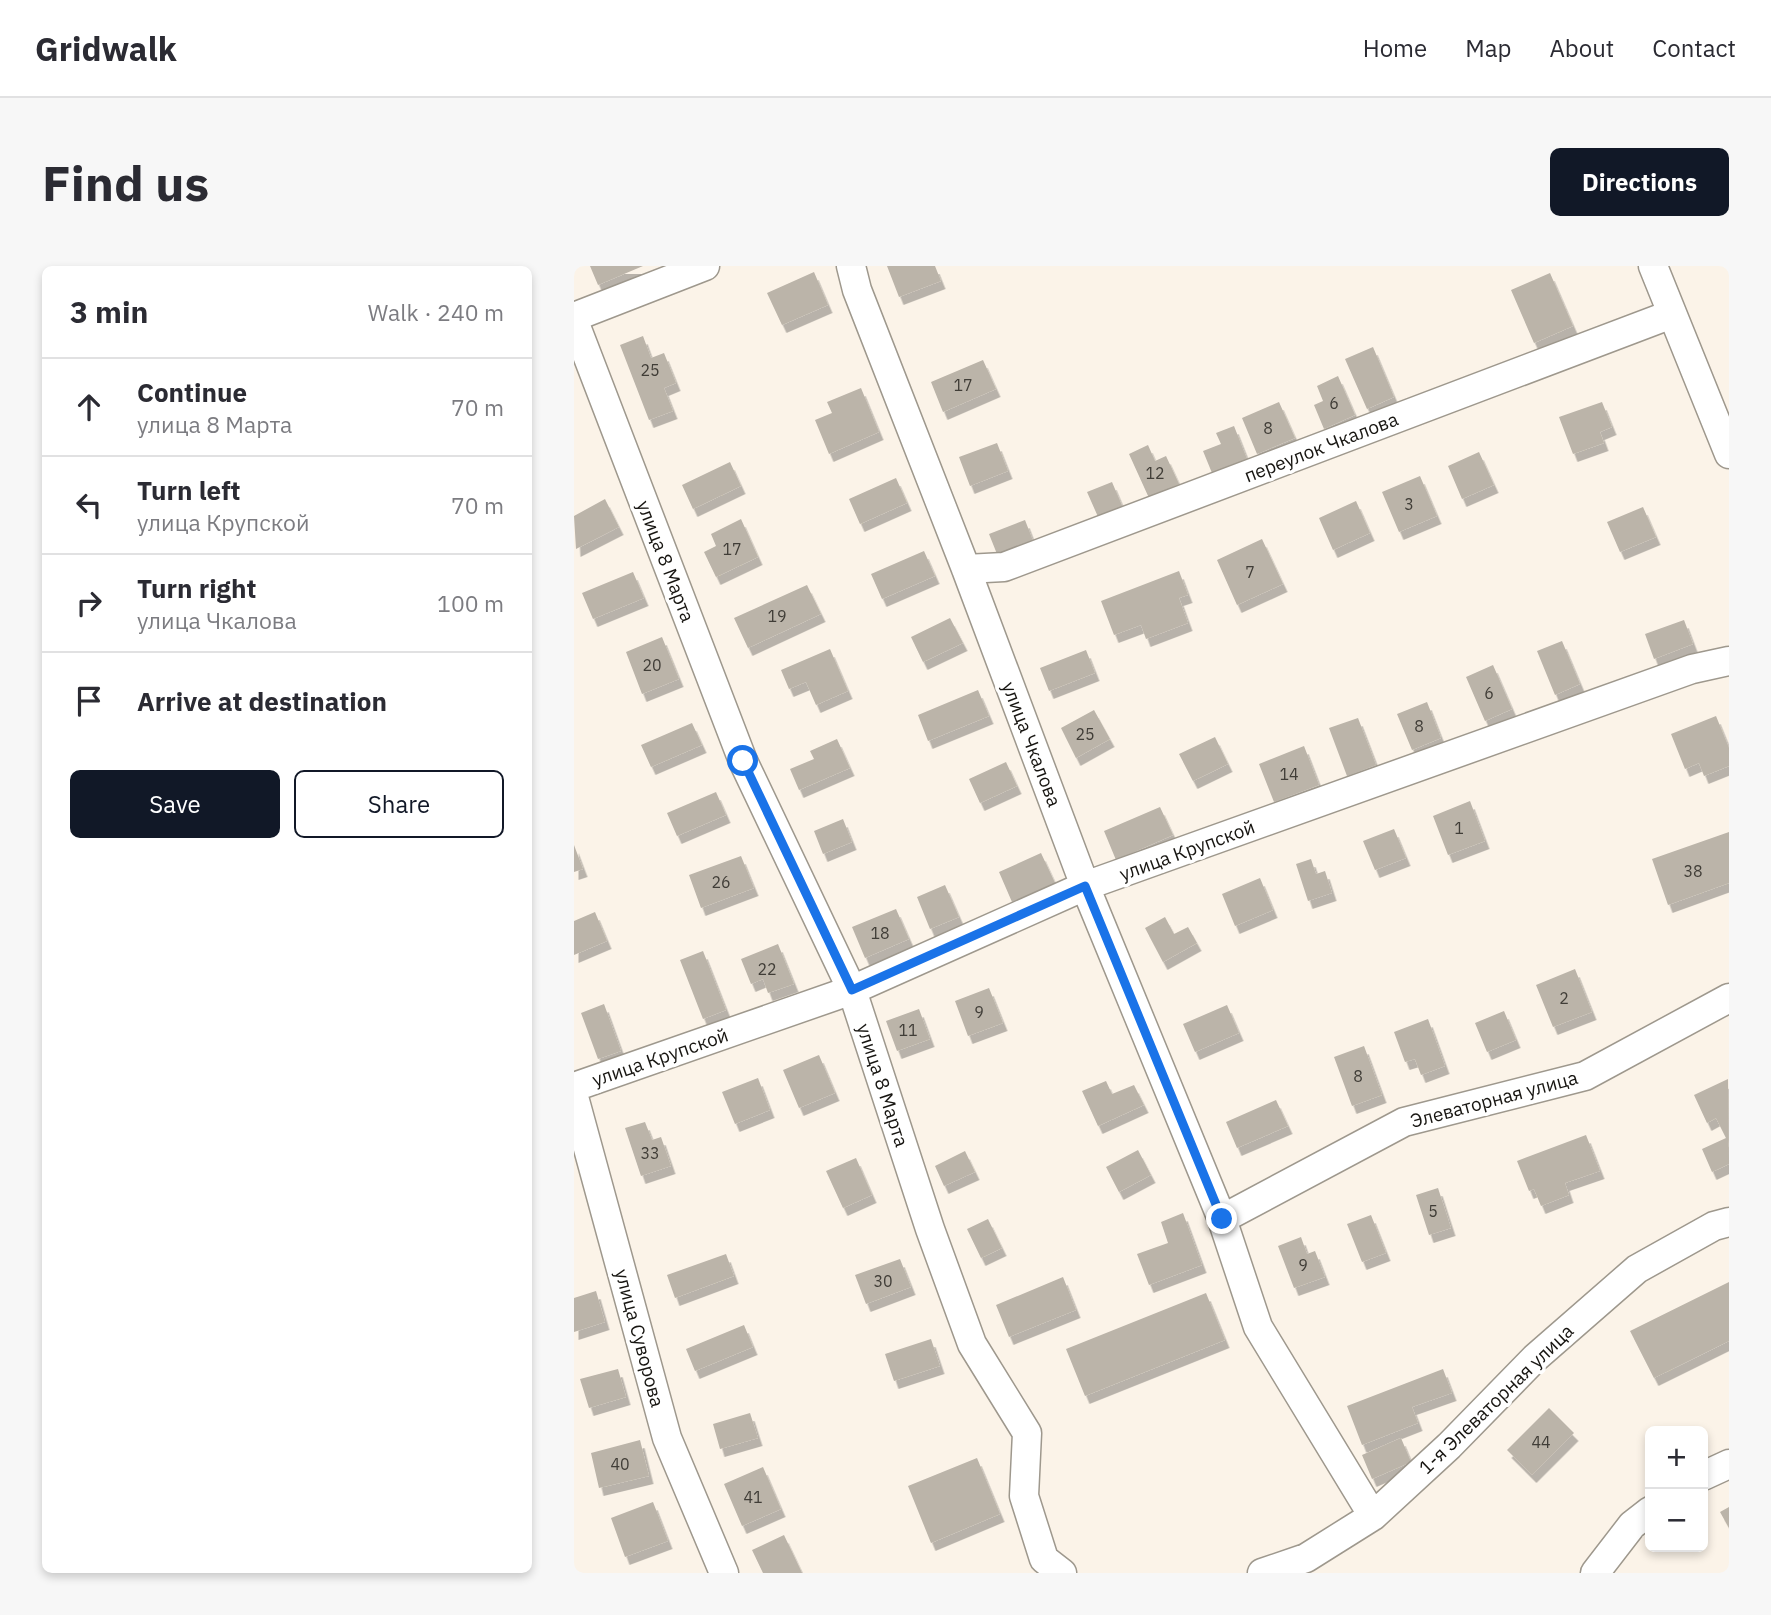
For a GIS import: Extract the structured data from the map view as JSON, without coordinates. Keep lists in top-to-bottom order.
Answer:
{
  "streets": {
    "street": [
      "переулок Чкалова",
      "улица 8 Марта",
      "улица Чкалова",
      "улица Крупской",
      "Элеваторная улица",
      "улица Суворова",
      "1-я Элеваторная улица"
    ]
  },
  "crossings": [
    ["переулок Чкалова", "улица Чкалова"],
    ["улица 8 Марта", "улица Крупской"],
    ["улица Чкалова", "улица Крупской"],
    ["улица Чкалова", "Элеваторная улица"],
    ["улица Чкалова", "1-я Элеваторная улица"]
  ],
  "house_numbers": [
    "25",
    "17",
    "6",
    "8",
    "12",
    "3",
    "17",
    "7",
    "19",
    "20",
    "6",
    "8",
    "25",
    "14",
    "1",
    "38",
    "26",
    "18",
    "22",
    "2",
    "9",
    "11",
    "8",
    "33",
    "5",
    "9",
    "30",
    "44",
    "40",
    "41"
  ],
  "page": {
    "header": "Gridwalk",
    "nav": [
      "Home",
      "Map",
      "About",
      "Contact"
    ],
    "buttons": [
      "Directions",
      ["Save", "Share"]
    ],
    "title": "Find us",
    "heading": ["3 min", "Walk · 240 m"],
    "list": [
      ["Continue", "улица 8 Марта", "70 m"],
      ["Turn left", "улица Крупской", "70 m"],
      ["Turn right", "улица Чкалова", "100 m"],
      "Arrive at destination"
    ],
    "map_buttons": ["+", "−"]
  }
}
